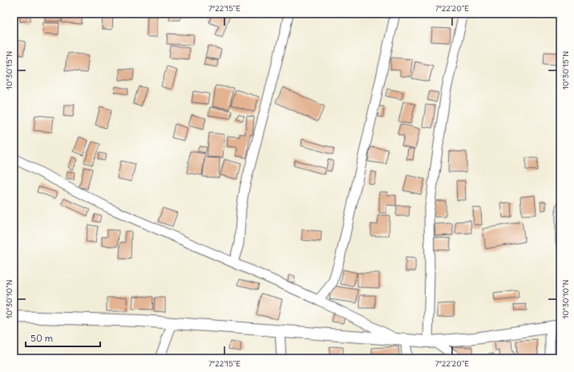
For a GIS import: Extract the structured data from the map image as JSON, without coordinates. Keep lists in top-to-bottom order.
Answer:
{
  "scale_bar": "50 m",
  "coordinates": [
    "7°22'15\"E",
    "7°22'20\"E",
    "10°30'15\"N",
    "10°30'10\"N"
  ]
}
